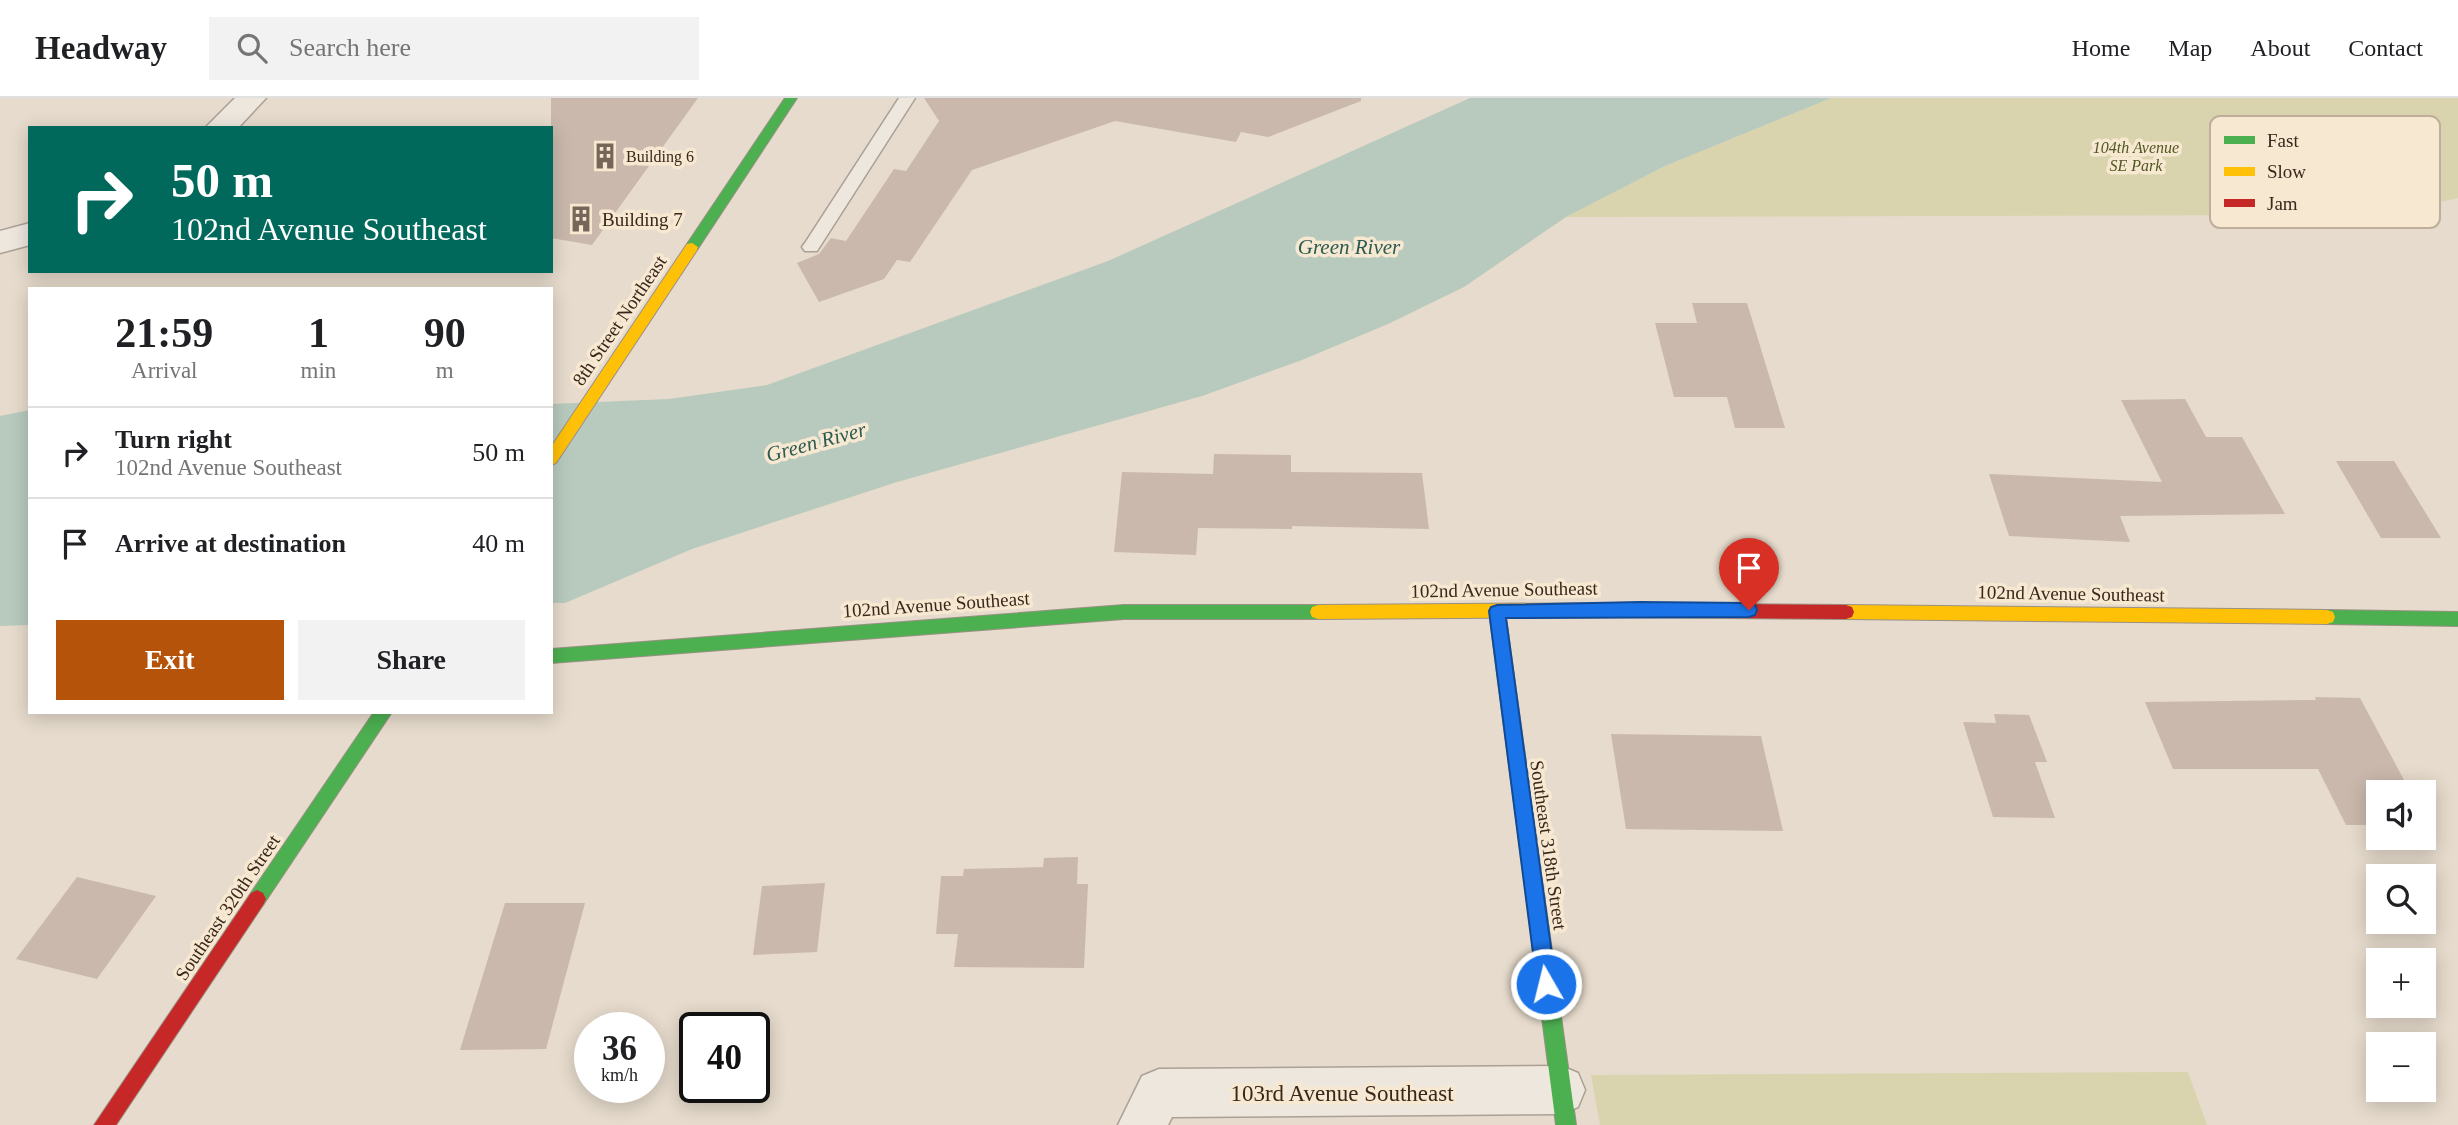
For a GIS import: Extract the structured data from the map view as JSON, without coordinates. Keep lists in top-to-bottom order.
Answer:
{
  "streets": {
    "street": [
      "8th Street Northeast",
      "102nd Avenue Southeast",
      "Southeast 318th Street",
      "Southeast 320th Street",
      "103rd Avenue Southeast"
    ]
  },
  "crossings": [
    ["102nd Avenue Southeast", "Southeast 318th Street"],
    ["Southeast 318th Street", "103rd Avenue Southeast"]
  ],
  "water": ["Green River"],
  "parks": ["104th Avenue SE Park"],
  "places": {
    "building": ["Building 6", "Building 7"]
  },
  "legend": ["Fast", "Slow", "Jam"],
  "page": {
    "header": "Headway",
    "search": "Search here",
    "nav": [
      "Home",
      "Map",
      "About",
      "Contact"
    ],
    "turn": ["50 m", "102nd Avenue Southeast"],
    "eta": [
      "21:59",
      "Arrival",
      "1",
      "min",
      "90",
      "m"
    ],
    "list": [
      {
        "name": "Turn right",
        "note": "102nd Avenue Southeast",
        "value": "50 m"
      },
      {
        "name": "Arrive at destination",
        "value": "40 m"
      }
    ],
    "buttons": ["Exit", "Share"],
    "map_buttons": ["+", "−"],
    "speed": "36 km/h",
    "limit": "40"
  }
}
